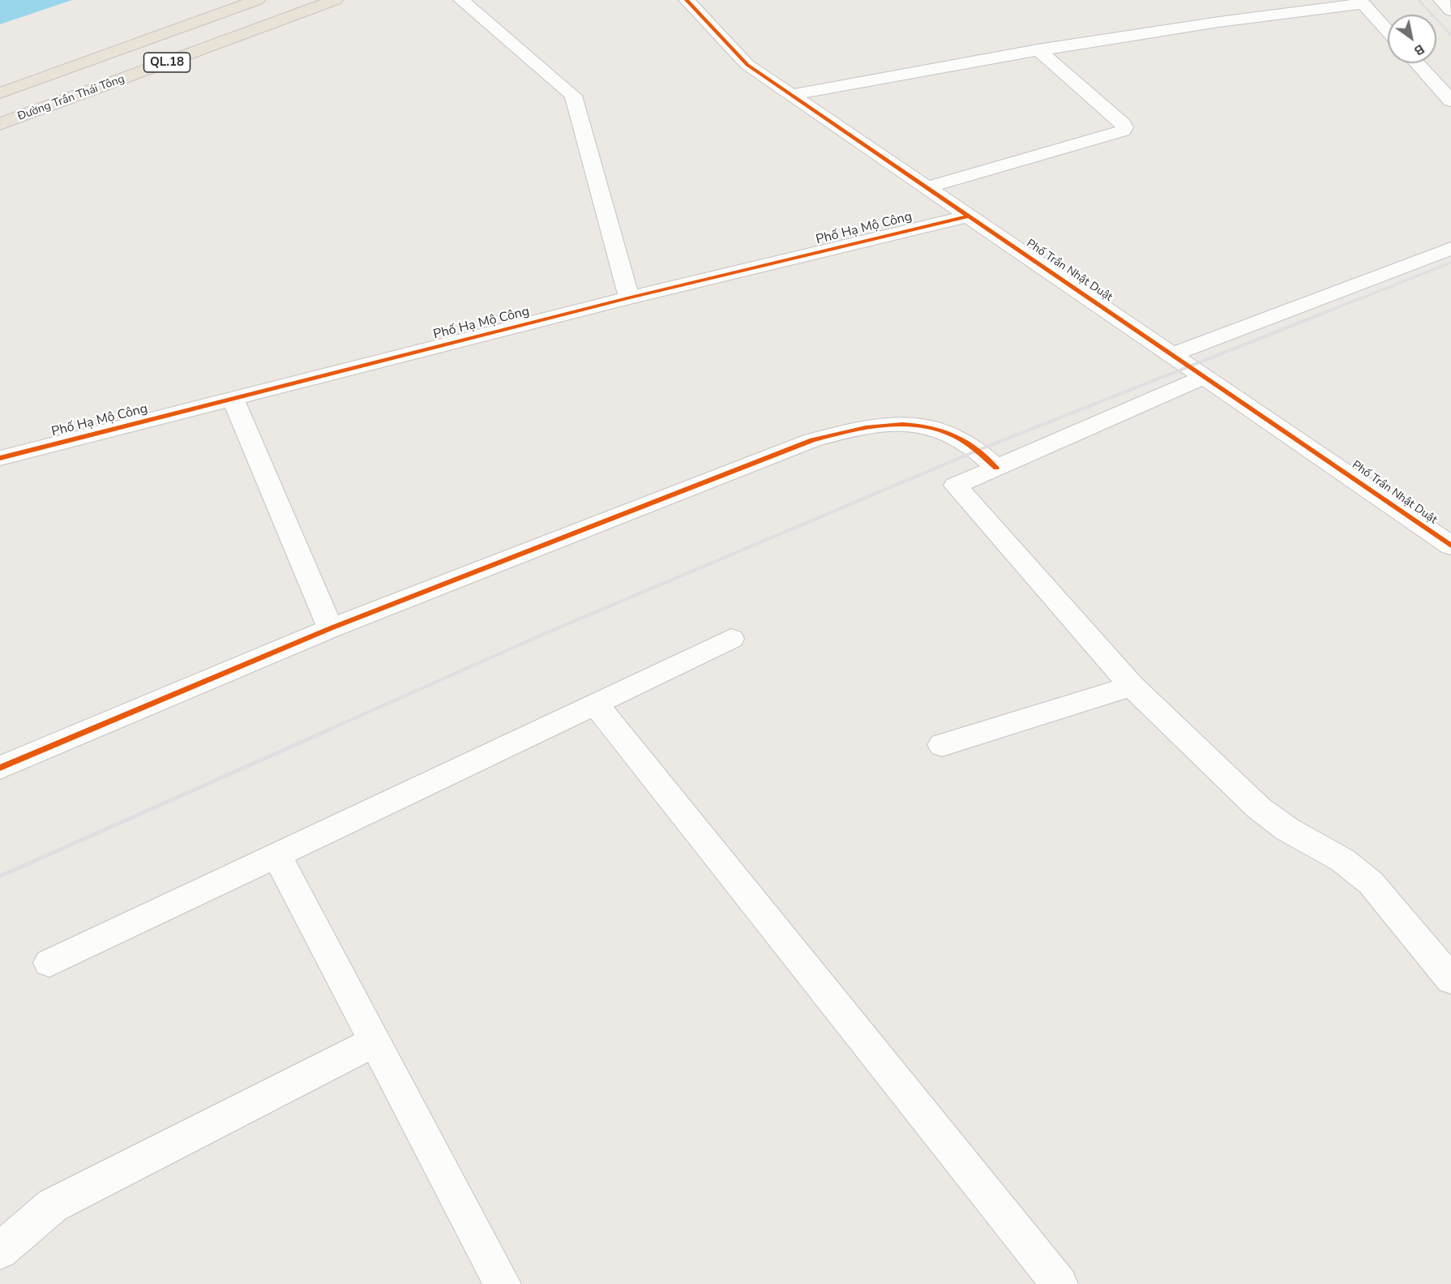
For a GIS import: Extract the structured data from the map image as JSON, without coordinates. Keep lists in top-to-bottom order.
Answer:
{
  "streets": {
    "highway": ["QL.18", "Đường Trần Thái Tông"],
    "street": ["Phố Hạ Mộ Công", "Phố Trần Nhật Duật"]
  },
  "crossings": [
    ["Phố Hạ Mộ Công", "Phố Trần Nhật Duật"]
  ],
  "north": "bottom right"
}
